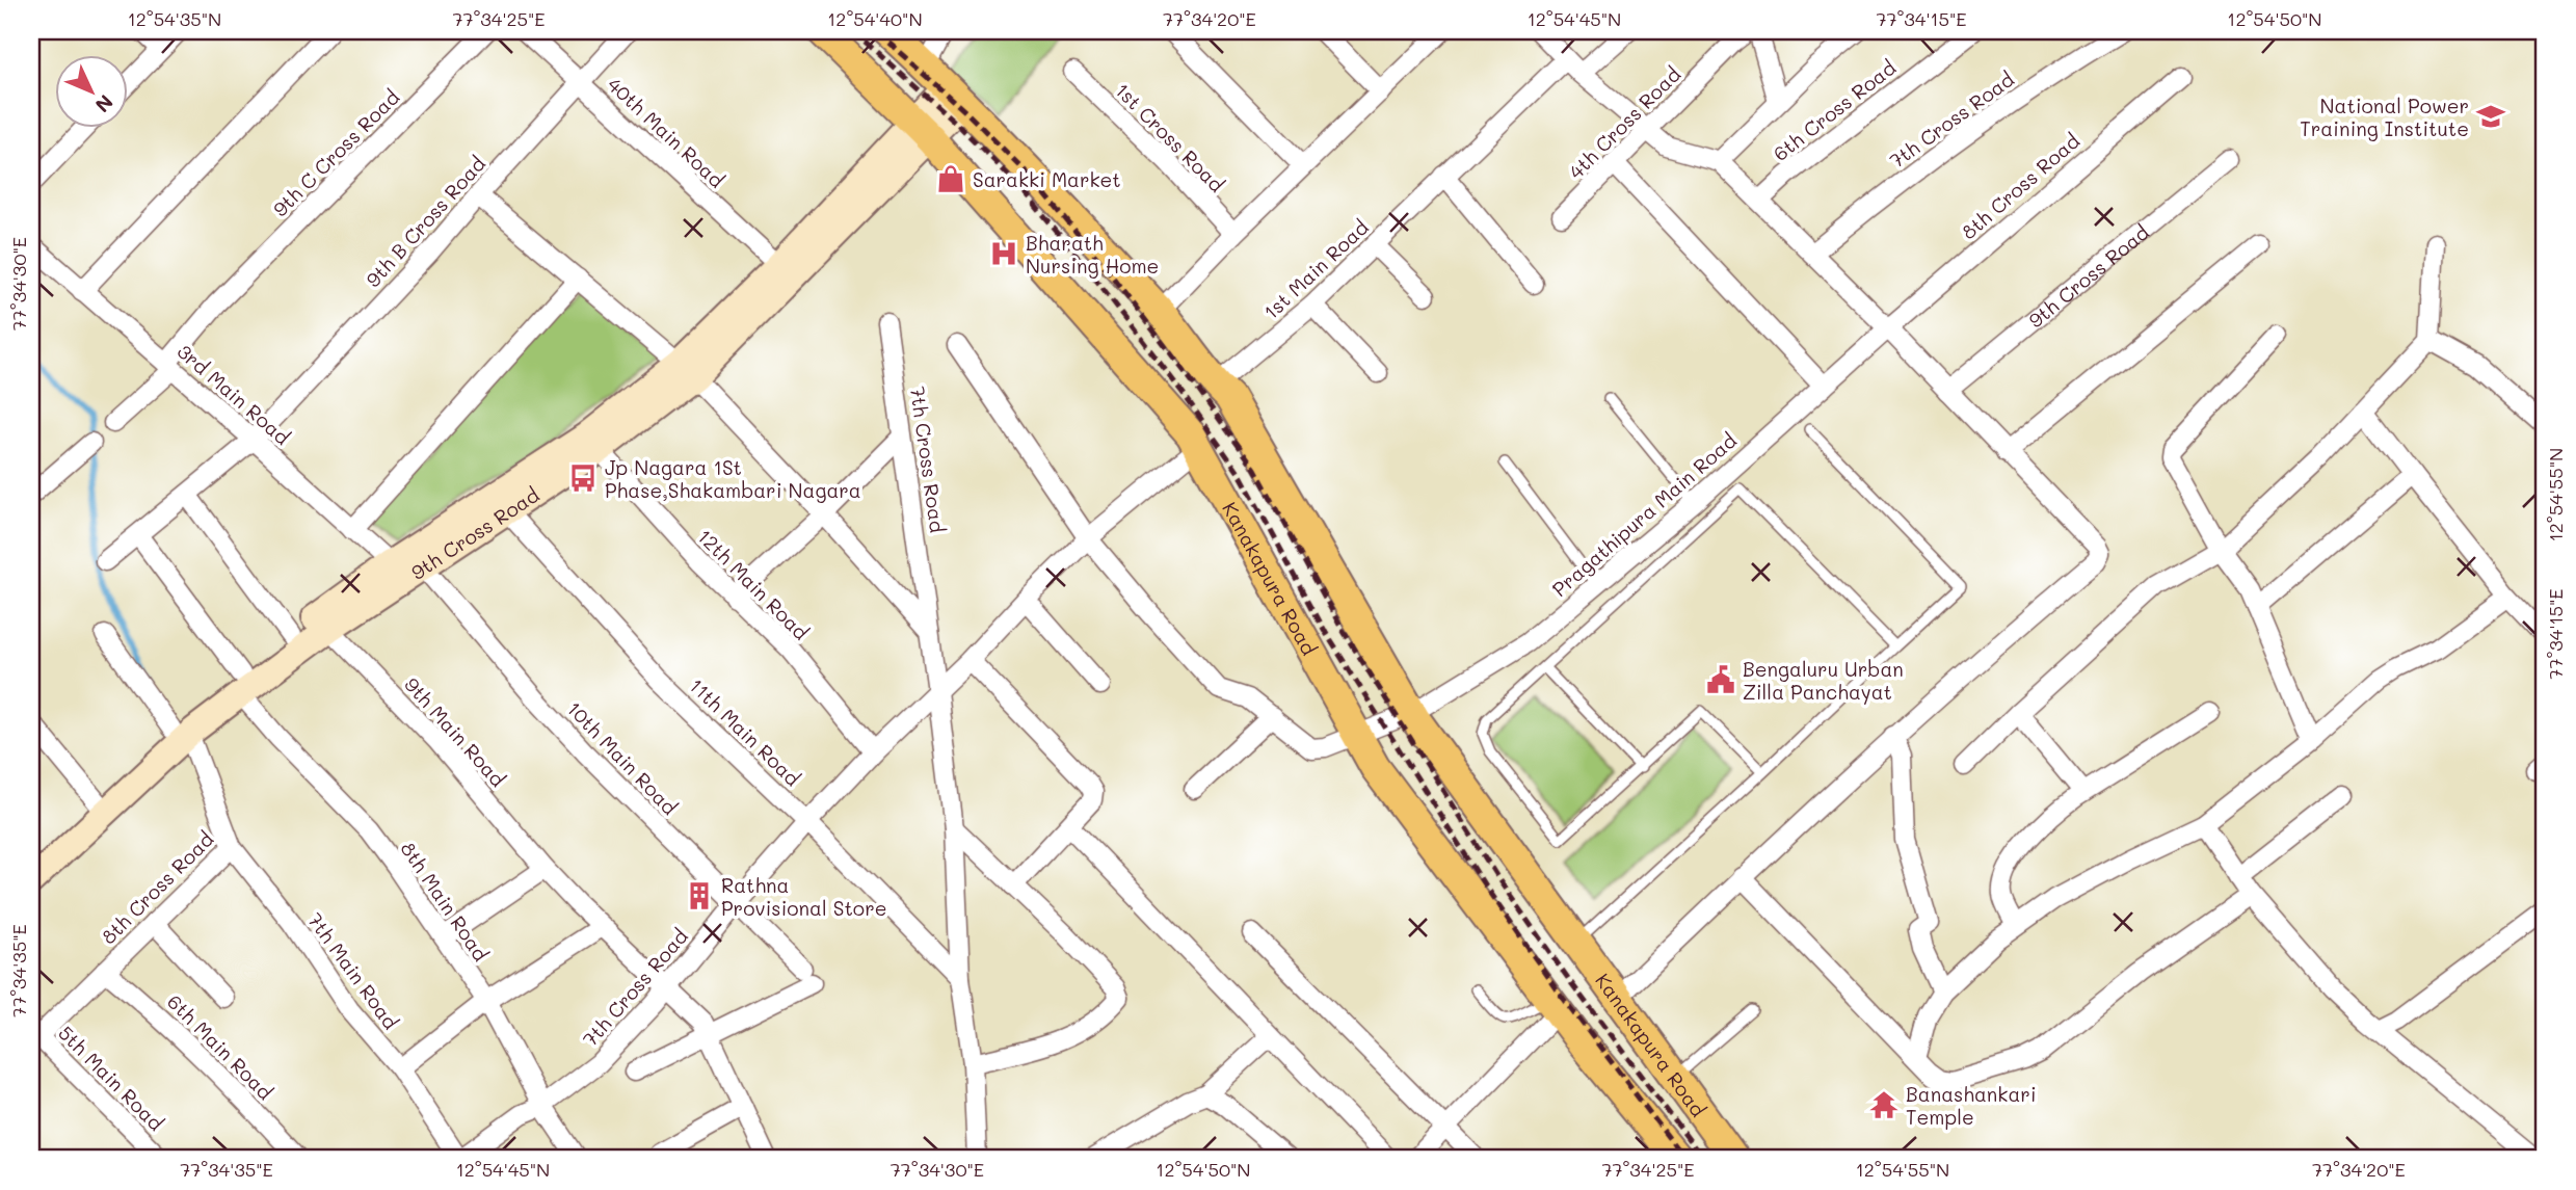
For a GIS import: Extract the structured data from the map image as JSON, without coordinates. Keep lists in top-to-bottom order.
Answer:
{
  "streets": {
    "main road": ["9th Cross Road", "Kanakapura Road"],
    "street": [
      "6th Cross Road",
      "7th Cross Road",
      "4th Cross Road",
      "40th Main Road",
      "1st Cross Road",
      "9th C Cross Road",
      "8th Cross Road",
      "9th B Cross Road",
      "1st Main Road",
      "3rd Main Road",
      "Pragathipura Main Road",
      "12th Main Road",
      "9th Main Road",
      "11th Main Road",
      "10th Main Road",
      "8th Main Road",
      "7th Main Road",
      "6th Main Road",
      "5th Main Road"
    ]
  },
  "crossings": [
    ["7th Cross Road", "12th Main Road"],
    ["7th Cross Road", "9th Main Road"],
    ["7th Cross Road", "11th Main Road"],
    ["7th Cross Road", "10th Main Road"],
    ["7th Cross Road", "8th Main Road"],
    ["7th Cross Road", "7th Main Road"],
    ["40th Main Road", "9th B Cross Road"],
    ["40th Main Road", "9th Cross Road"],
    ["9th C Cross Road", "3rd Main Road"],
    ["8th Cross Road", "9th Cross Road"],
    ["8th Cross Road", "Pragathipura Main Road"],
    ["8th Cross Road", "7th Main Road"],
    ["8th Cross Road", "6th Main Road"],
    ["8th Cross Road", "5th Main Road"],
    ["9th B Cross Road", "3rd Main Road"],
    ["9th B Cross Road", "8th Main Road"],
    ["1st Main Road", "Kanakapura Road"],
    ["9th Cross Road", "3rd Main Road"],
    ["9th Cross Road", "Kanakapura Road"],
    ["9th Cross Road", "12th Main Road"],
    ["9th Cross Road", "9th Main Road"],
    ["9th Cross Road", "11th Main Road"],
    ["9th Cross Road", "10th Main Road"],
    ["9th Cross Road", "8th Main Road"],
    ["3rd Main Road", "10th Main Road"],
    ["Pragathipura Main Road", "Kanakapura Road"],
    ["9th Main Road", "10th Main Road"]
  ],
  "places": {
    "school or university": ["National Power Training Institute"],
    "shop": ["Sarakki Market"],
    "hospital": ["Bharath Nursing Home"],
    "bus stop": ["Jp Nagara 1St Phase,Shakambari Nagara"],
    "public building": ["Bengaluru Urban Zilla Panchayat"],
    "building": ["Rathna Provisional Store"],
    "temple": ["Banashankari Temple"]
  },
  "north": "bottom right",
  "coordinates": [
    "12°54'35\"N",
    "77°34'25\"E",
    "12°54'40\"N",
    "77°34'20\"E",
    "12°54'45\"N",
    "77°34'15\"E",
    "12°54'50\"N",
    "77°34'30\"E",
    "12°54'55\"N",
    "77°34'35\"E"
  ]
}
